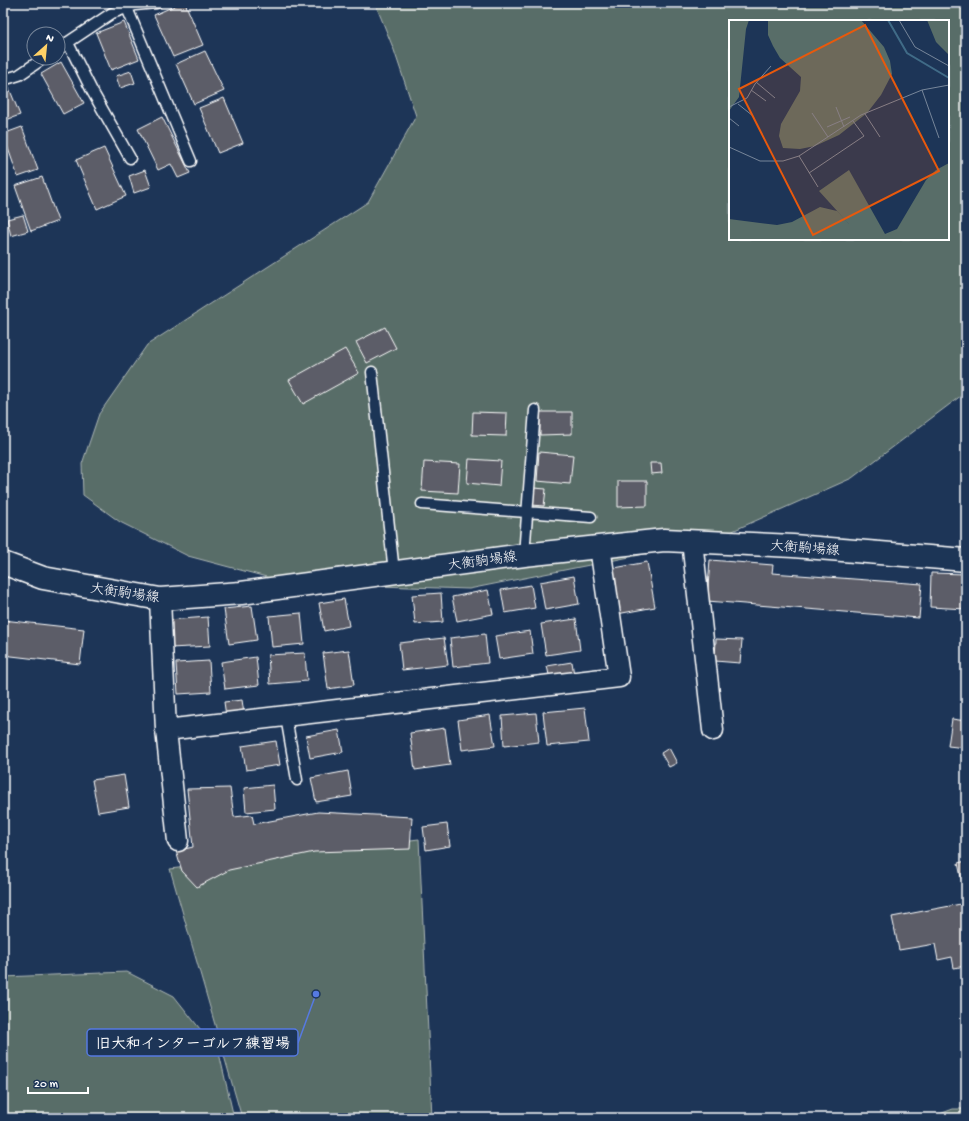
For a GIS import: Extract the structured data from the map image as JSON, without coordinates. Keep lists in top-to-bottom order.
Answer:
{
  "streets": {
    "main road": ["大衡駒場線"]
  },
  "places": ["旧大和インターゴルフ練習場"],
  "scale_bar": "20 m",
  "north": "top right"
}
